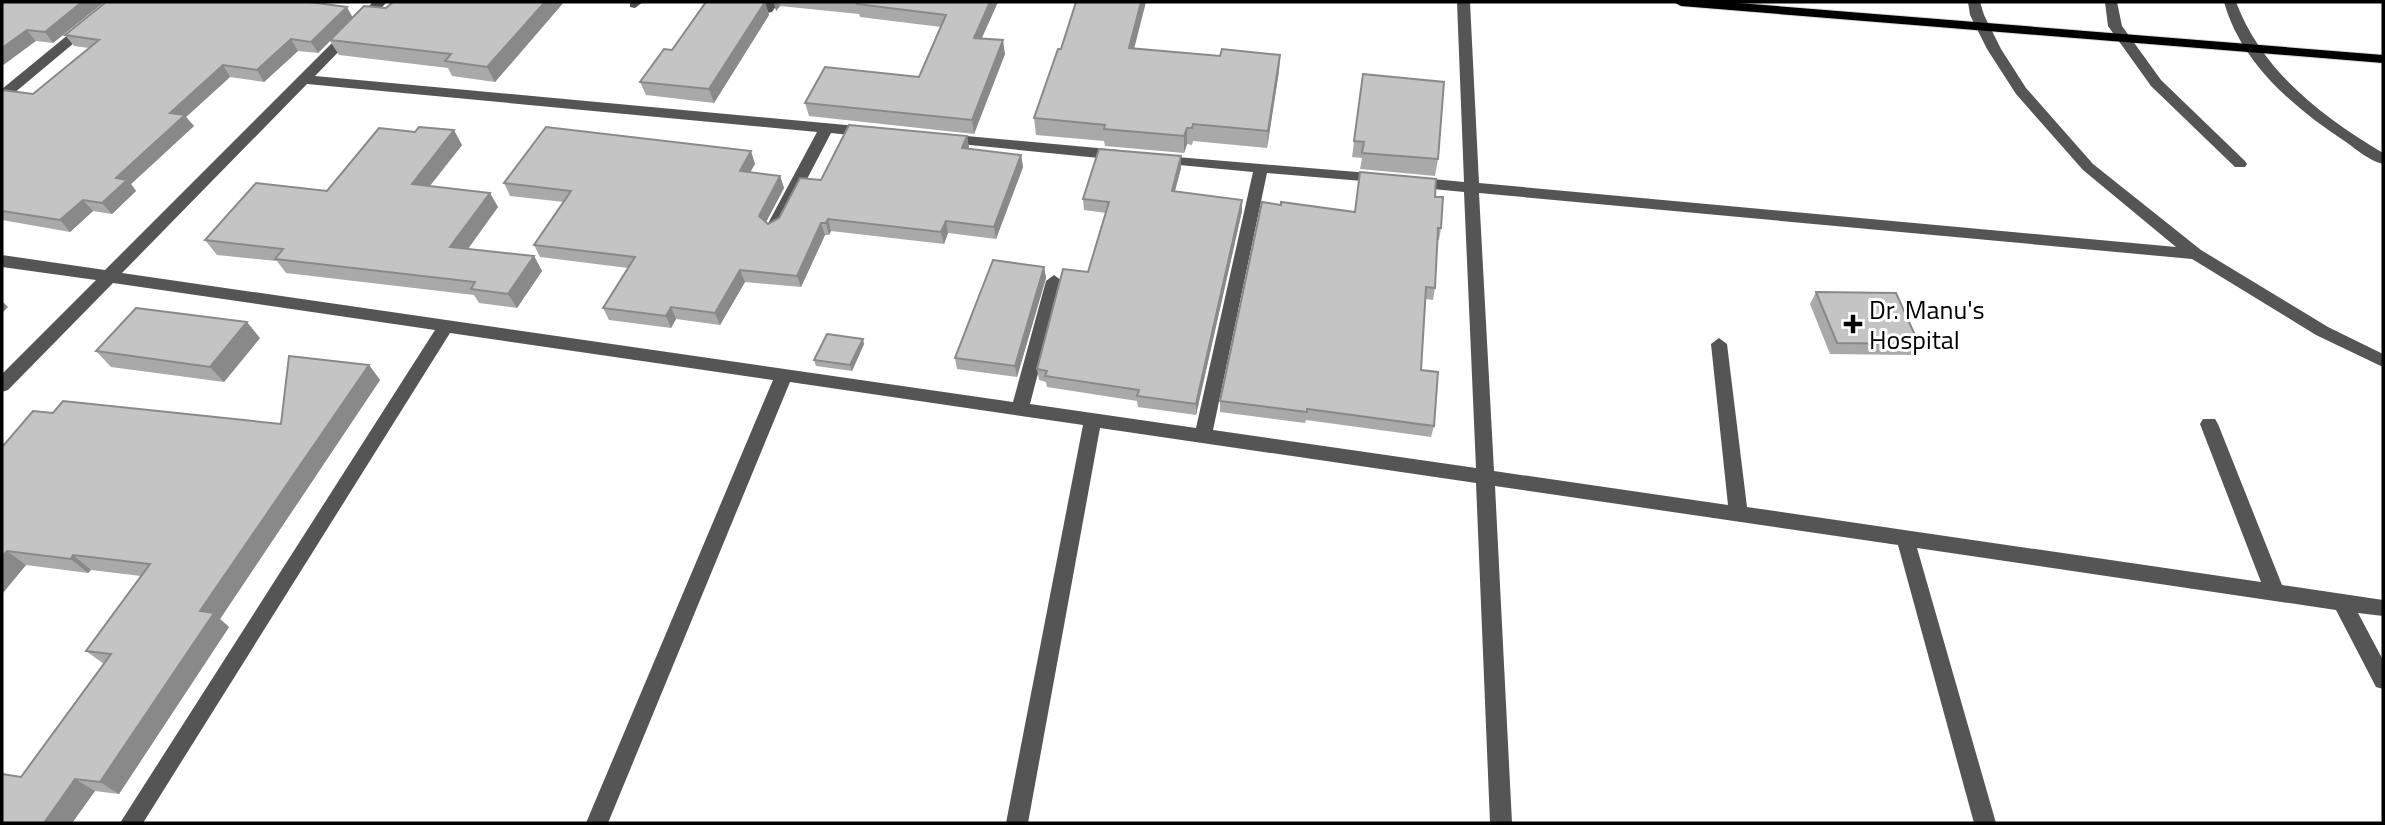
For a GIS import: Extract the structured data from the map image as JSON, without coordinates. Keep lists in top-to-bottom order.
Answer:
{
  "places": {
    "health": ["Dr. Manu's Hospital"]
  }
}
